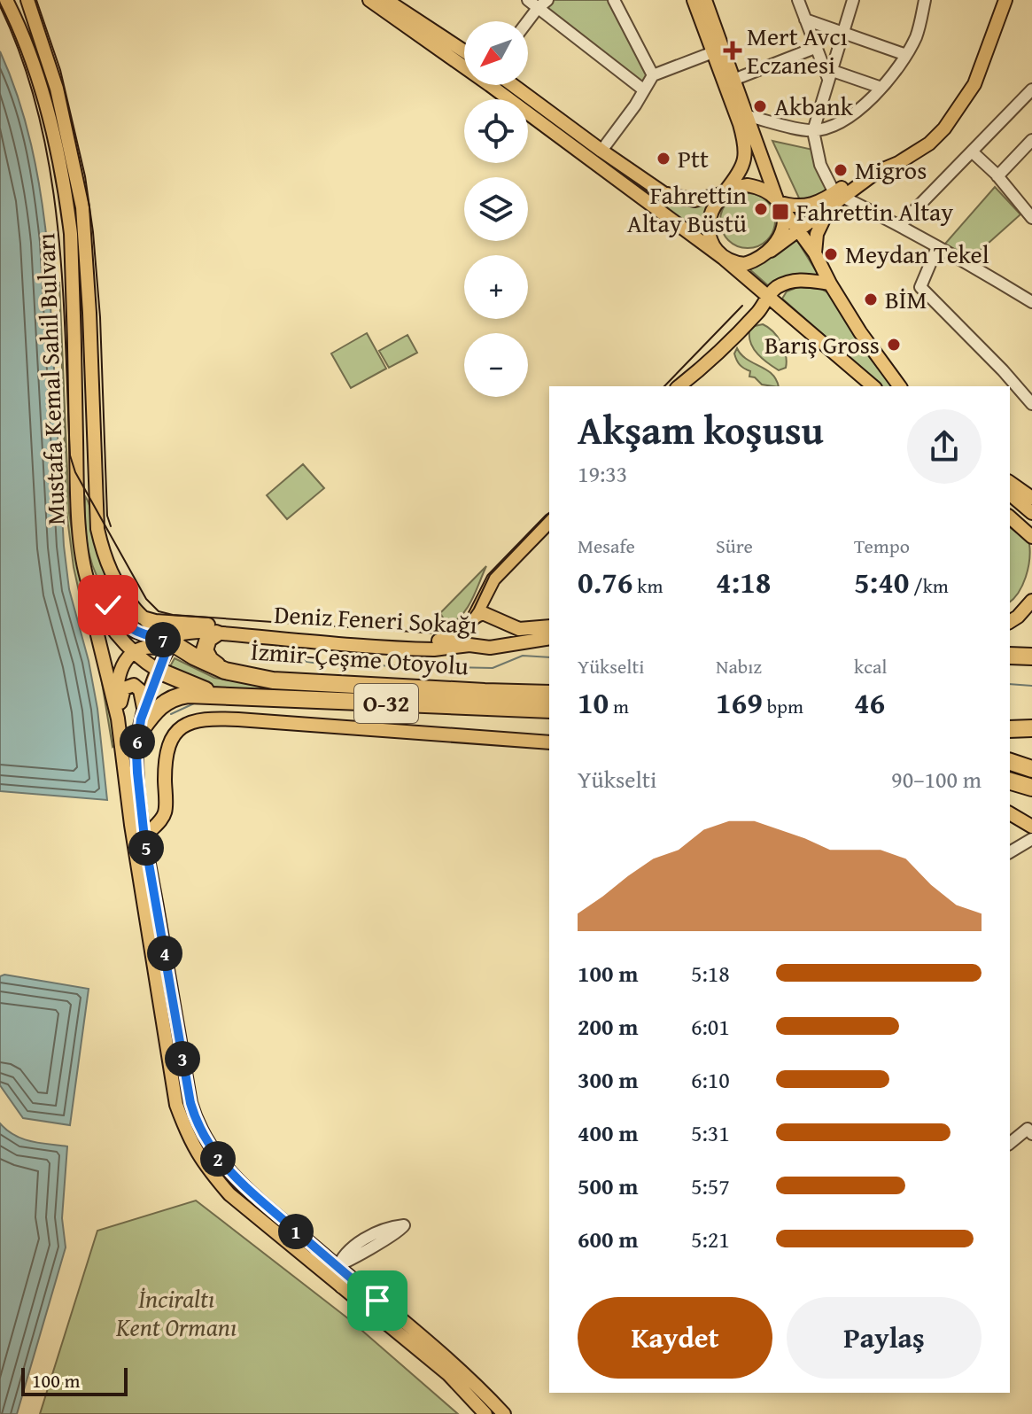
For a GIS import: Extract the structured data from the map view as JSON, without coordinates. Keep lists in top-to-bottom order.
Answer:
{
  "streets": {
    "highway": ["Mustafa Kemal Sahil Bulvarı", "İzmir-Çeşme Otoyolu", "O-32"],
    "main road": ["Deniz Feneri Sokağı"]
  },
  "crossings": [
    ["Mustafa Kemal Sahil Bulvarı", "İzmir-Çeşme Otoyolu"]
  ],
  "parks": ["İnciraltı Kent Ormanı"],
  "places": {
    "health": ["Mert Avcı Eczanesi"],
    "other": [
      "Akbank",
      "Ptt",
      "Migros",
      "Fahrettin Altay Büstü",
      "Meydan Tekel",
      "BİM",
      "Barış Gross"
    ],
    "transit": ["Fahrettin Altay"]
  },
  "scale_bar": "100 m",
  "north": "bottom left",
  "page": {
    "map_buttons": ["+", "−"],
    "heading": ["Akşam koşusu", "19:33"],
    "stats": [
      ["Mesafe", "0.76 km"],
      ["Süre", "4:18"],
      ["Tempo", "5:40 /km"],
      ["Yükselti", "10 m"],
      ["Nabız", "169 bpm"],
      ["kcal", "46"]
    ],
    "pins": [
      "7",
      "6",
      "5",
      "4",
      "3",
      "2",
      "1"
    ],
    "chart": ["Yükselti", "90–100 m"],
    "list": [
      {
        "name": "100 m",
        "note": "5:18"
      },
      {
        "name": "200 m",
        "note": "6:01"
      },
      {
        "name": "300 m",
        "note": "6:10"
      },
      {
        "name": "400 m",
        "note": "5:31"
      },
      {
        "name": "500 m",
        "note": "5:57"
      },
      {
        "name": "600 m",
        "note": "5:21"
      }
    ],
    "buttons": ["Kaydet", "Paylaş"],
    "scale": "100 m"
  }
}
